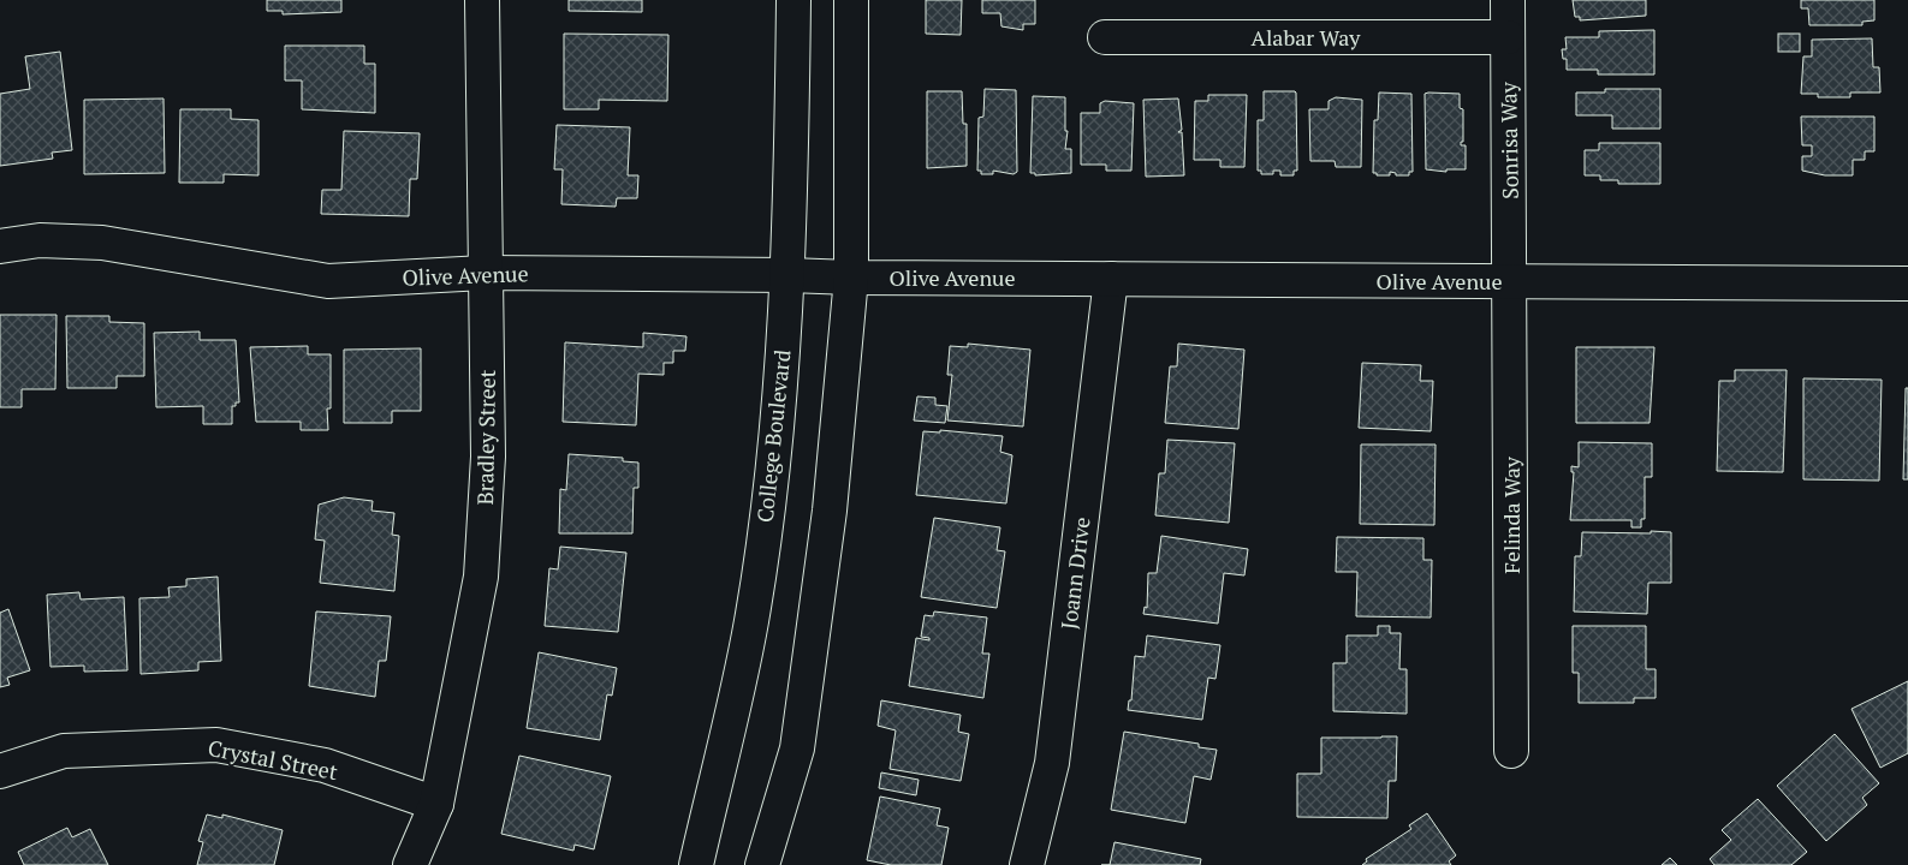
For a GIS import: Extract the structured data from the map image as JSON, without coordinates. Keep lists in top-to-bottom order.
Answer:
{
  "streets": {
    "street": [
      "Alabar Way",
      "Sonrisa Way",
      "Olive Avenue",
      "College Boulevard",
      "Bradley Street",
      "Felinda Way",
      "Joann Drive",
      "Crystal Street"
    ]
  },
  "crossings": [
    ["Alabar Way", "Sonrisa Way"],
    ["Sonrisa Way", "Olive Avenue"],
    ["Sonrisa Way", "Felinda Way"],
    ["Olive Avenue", "College Boulevard"],
    ["Olive Avenue", "Bradley Street"],
    ["Olive Avenue", "Felinda Way"],
    ["Olive Avenue", "Joann Drive"],
    ["Bradley Street", "Crystal Street"]
  ]
}
